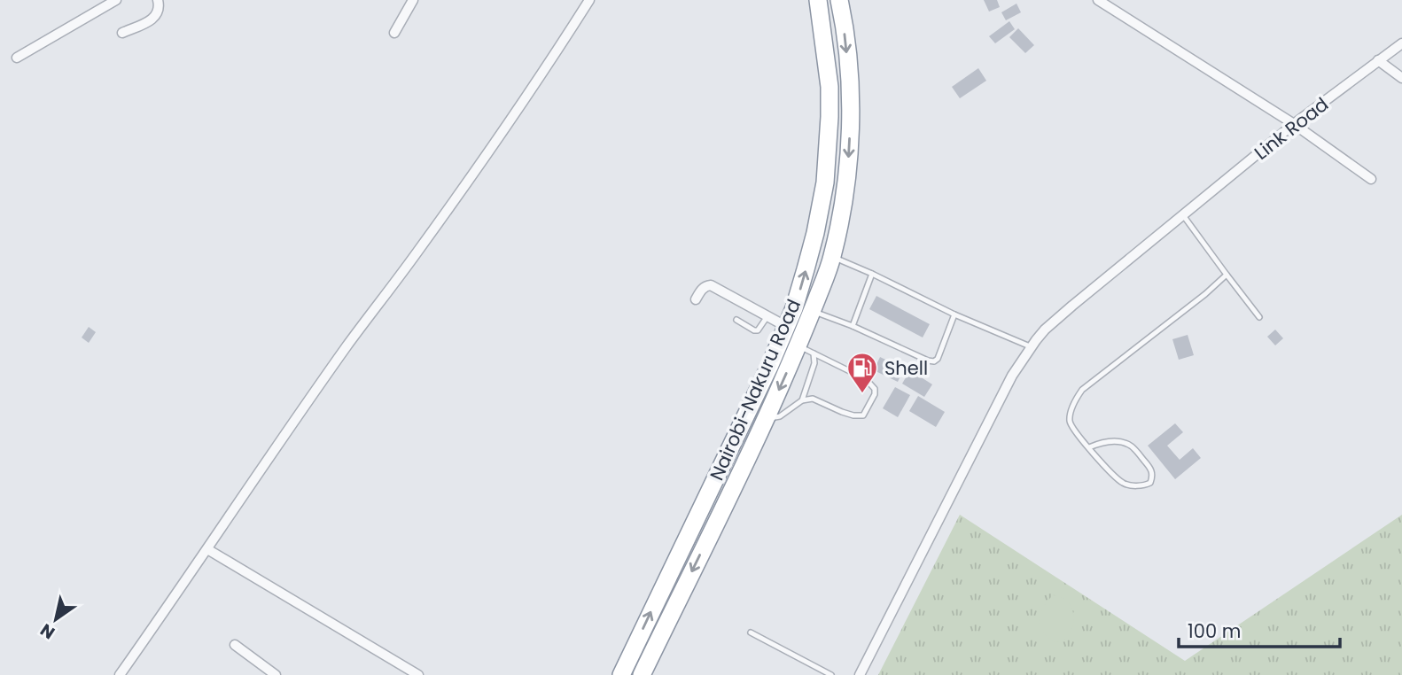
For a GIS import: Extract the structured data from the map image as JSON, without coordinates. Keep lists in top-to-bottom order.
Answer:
{
  "streets": {
    "highway": ["Nairobi-Nakuru Road"],
    "street": ["Link Road"]
  },
  "places": {
    "fuel station": ["Shell"]
  },
  "scale_bar": "100 m",
  "north": "bottom left"
}
